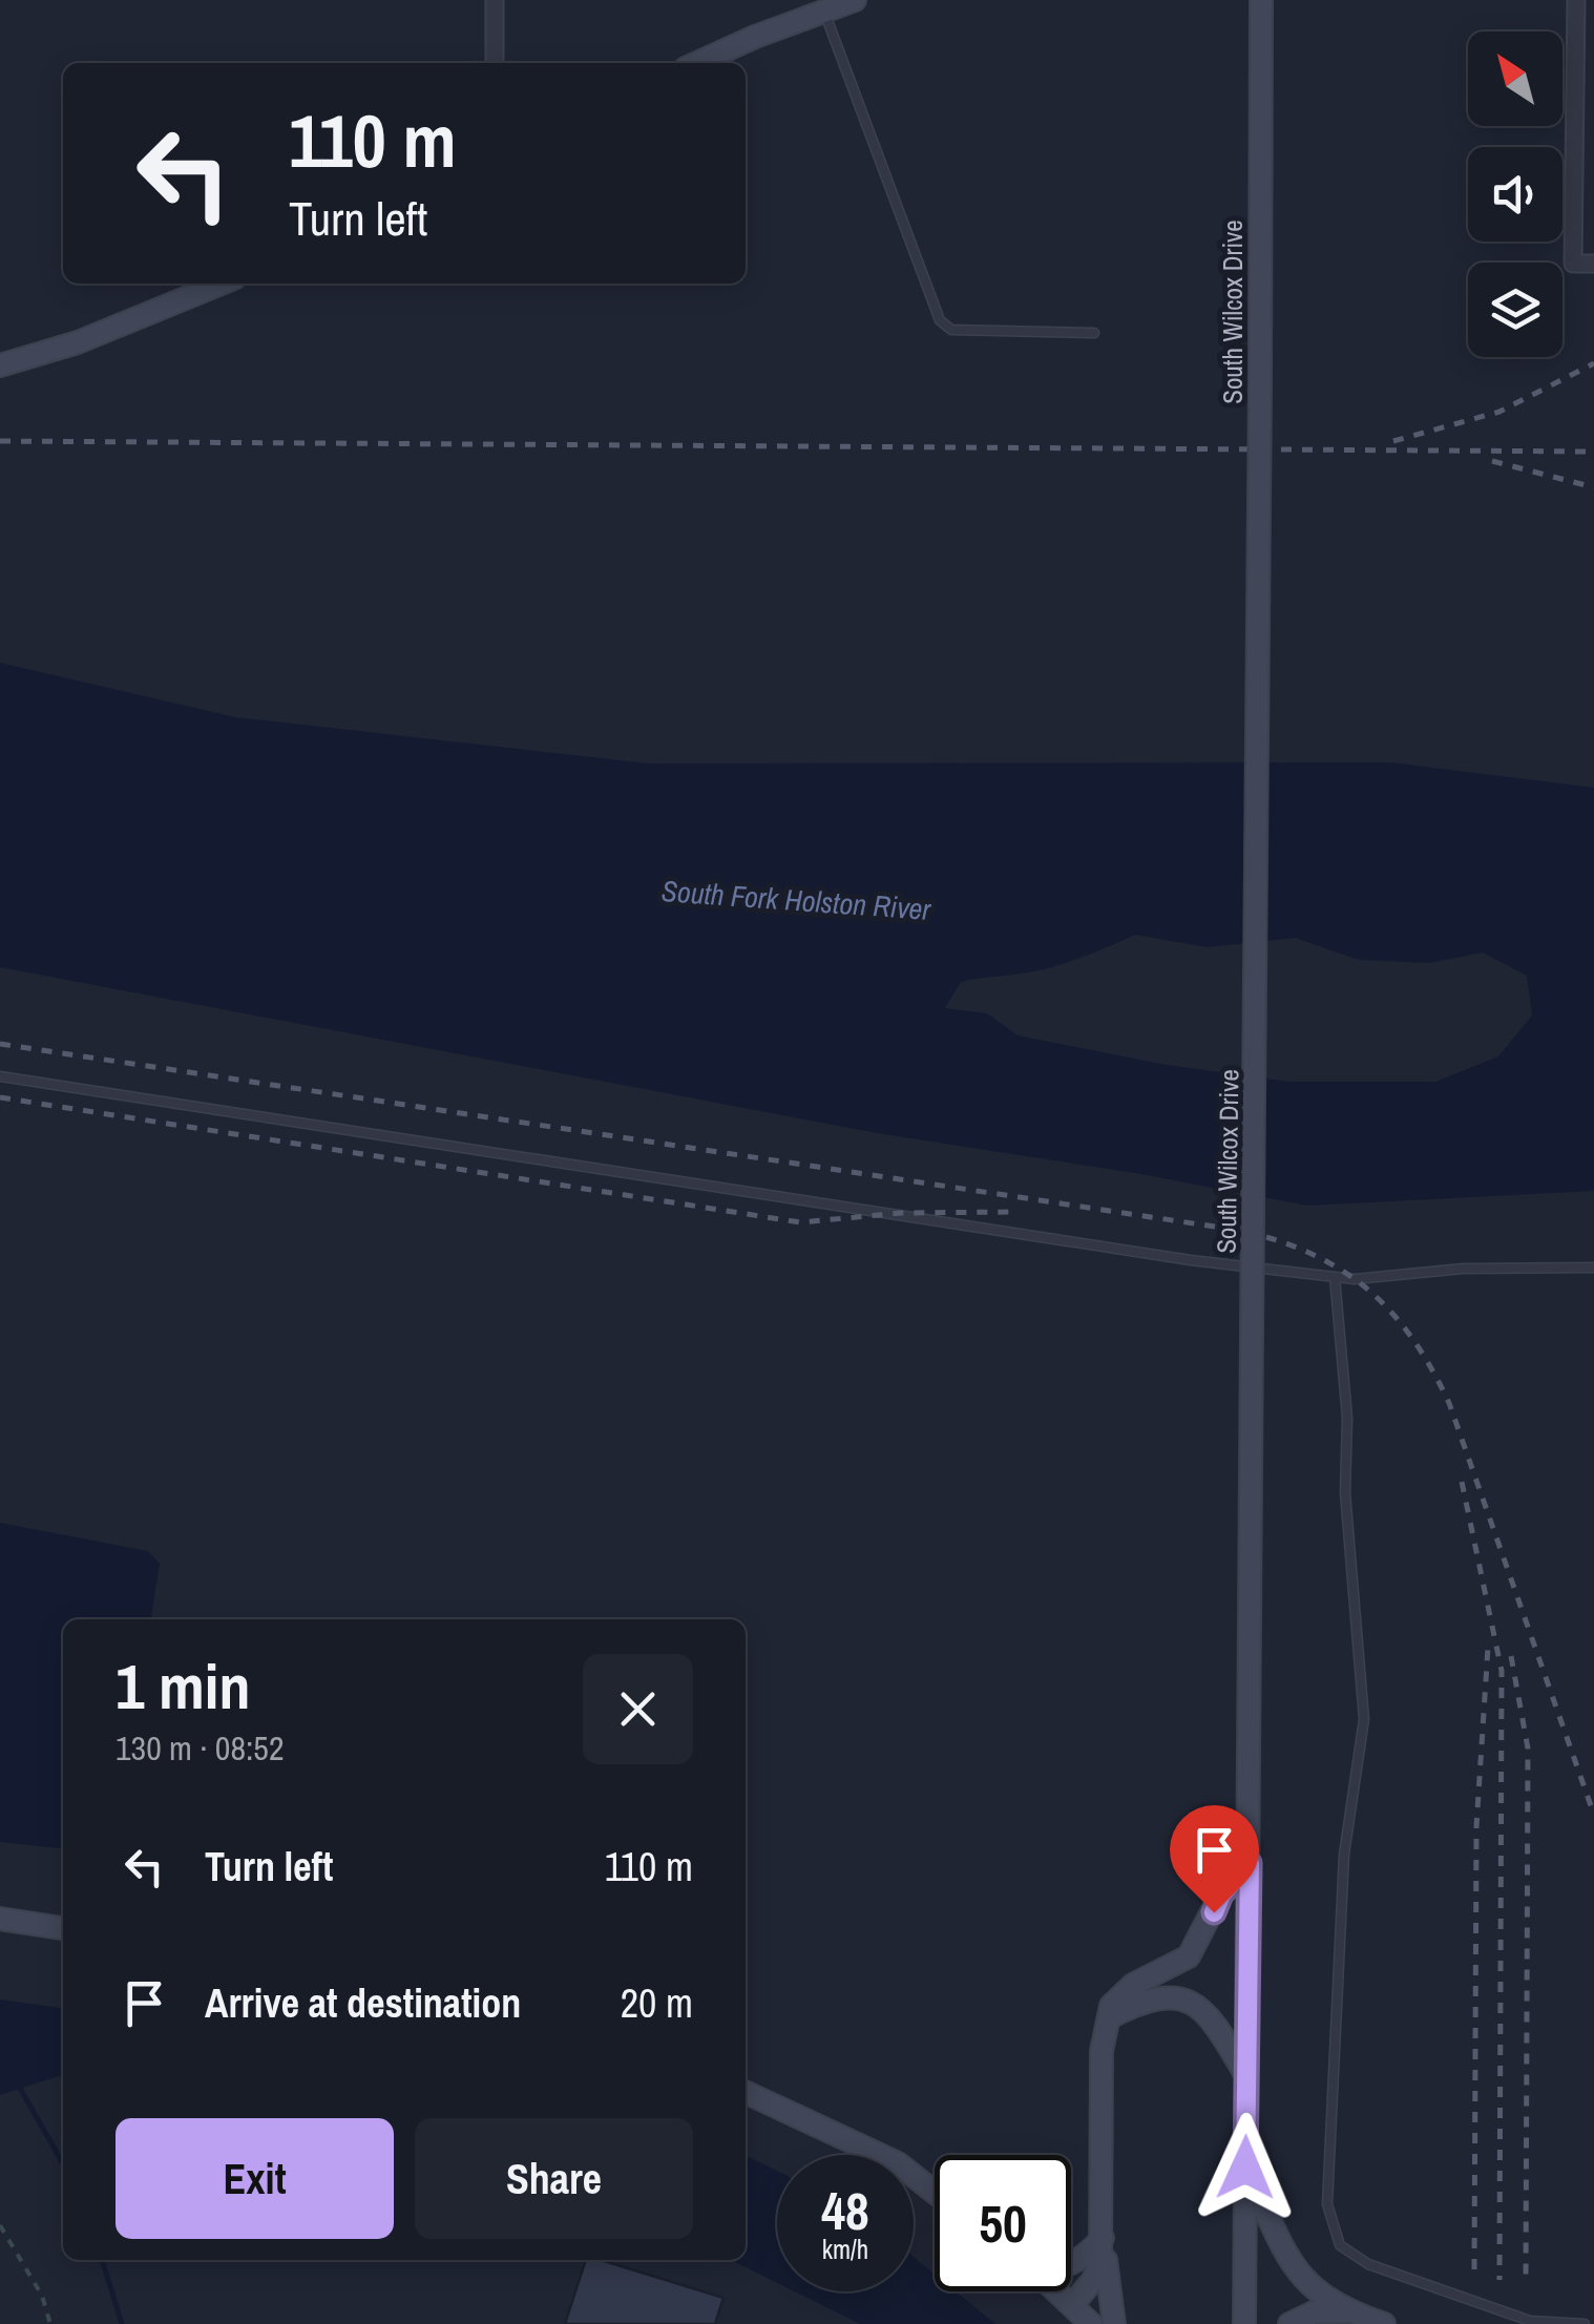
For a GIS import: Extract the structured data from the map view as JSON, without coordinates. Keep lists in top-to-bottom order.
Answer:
{
  "streets": {
    "main road": ["South Wilcox Drive"]
  },
  "water": ["South Fork Holston River"],
  "north": "top left",
  "page": {
    "turn": ["110 m", "Turn left"],
    "heading": ["1 min", "130 m · 08:52"],
    "list": [
      {
        "name": "Turn left",
        "value": "110 m"
      },
      {
        "name": "Arrive at destination",
        "value": "20 m"
      }
    ],
    "buttons": ["Exit", "Share"],
    "speed": "48 km/h",
    "limit": "50"
  }
}
